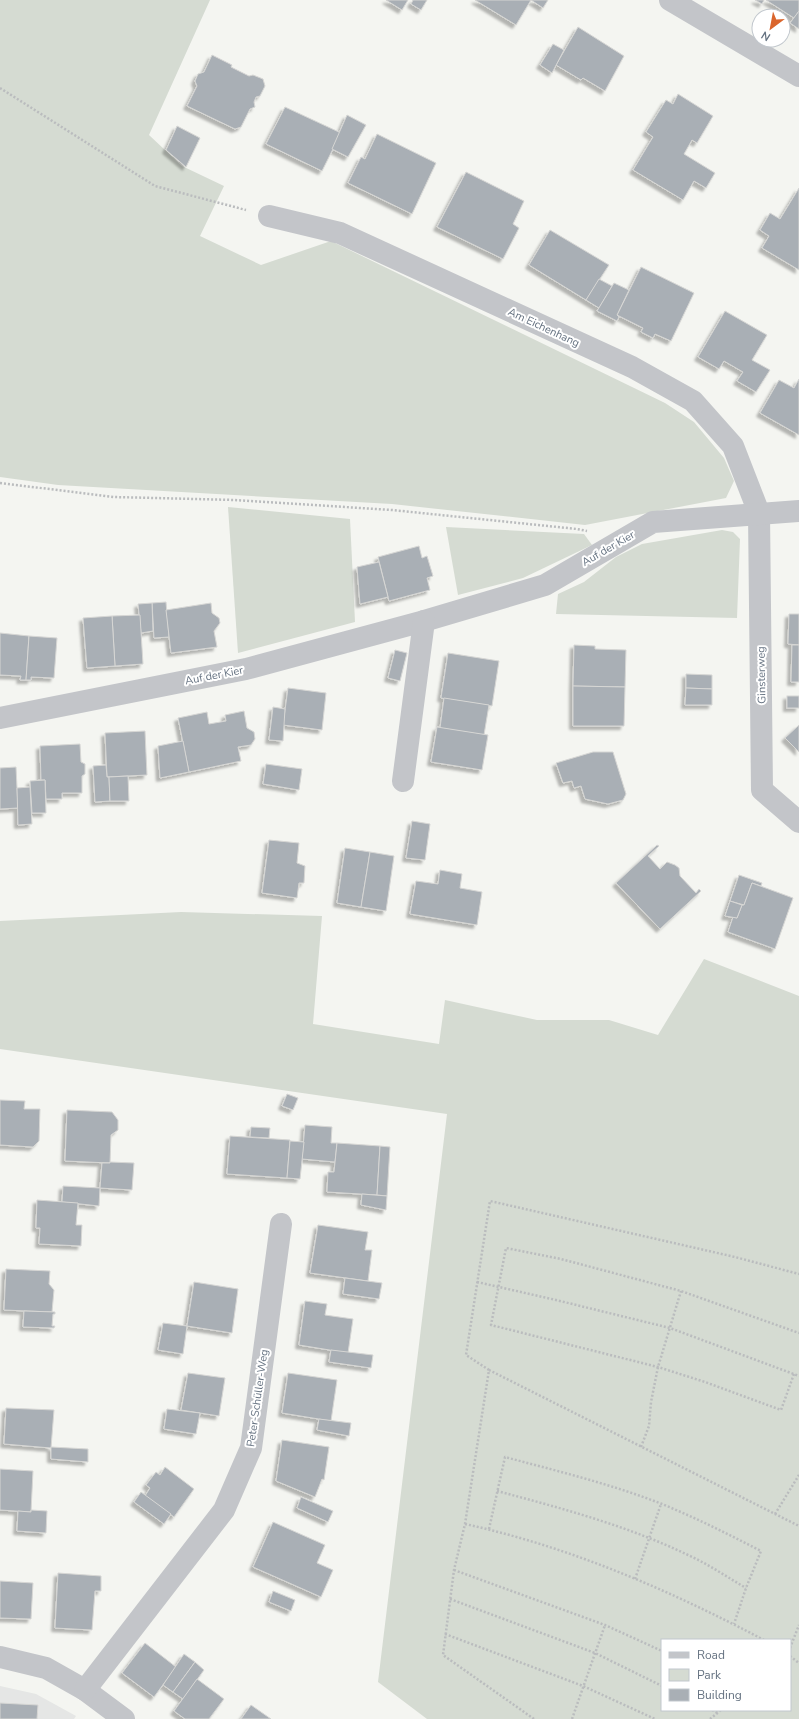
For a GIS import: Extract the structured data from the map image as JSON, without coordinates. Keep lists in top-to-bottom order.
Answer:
{
  "streets": {
    "street": [
      "Am Eichenhang",
      "Auf der Kier",
      "Ginsterweg",
      "Peter-Schüller-Weg"
    ]
  },
  "crossings": [
    ["Am Eichenhang", "Auf der Kier"],
    ["Am Eichenhang", "Ginsterweg"],
    ["Auf der Kier", "Ginsterweg"]
  ],
  "legend": ["Road", "Park", "Building"],
  "north": "bottom left"
}
